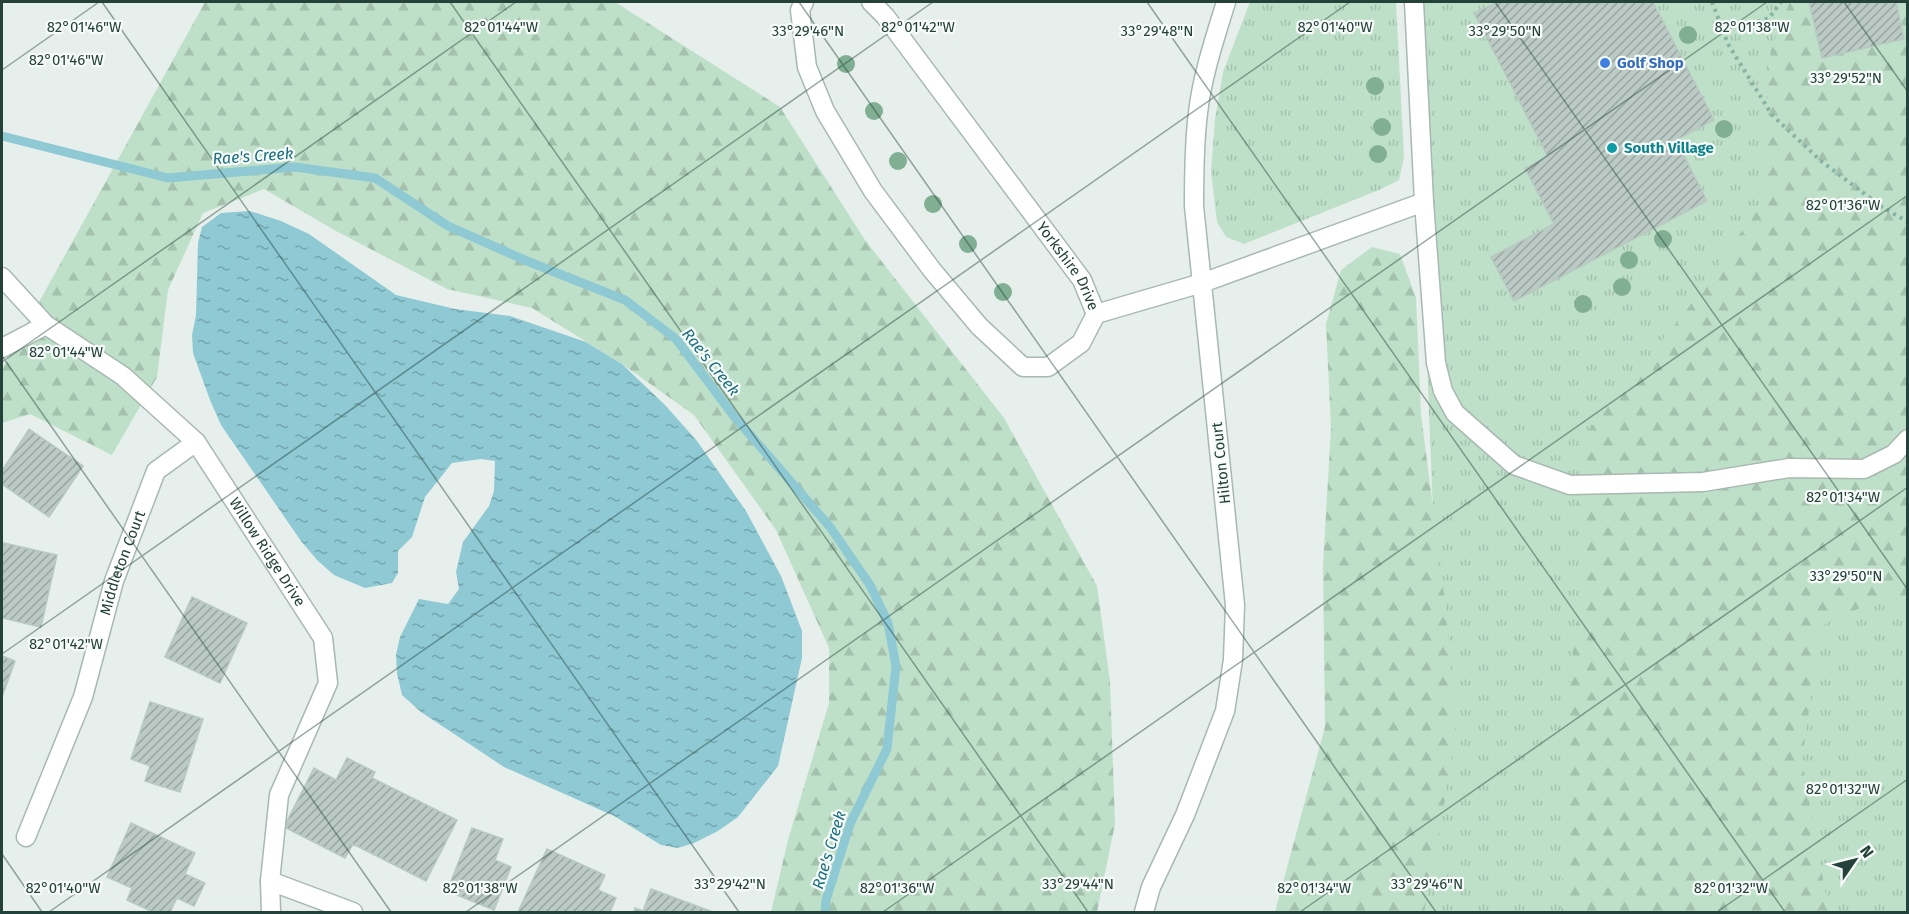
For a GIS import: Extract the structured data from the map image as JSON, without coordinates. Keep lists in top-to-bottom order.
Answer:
{
  "streets": {
    "street": [
      "Yorkshire Drive",
      "Hilton Court",
      "Willow Ridge Drive",
      "Middleton Court"
    ]
  },
  "crossings": [
    ["Yorkshire Drive", "Hilton Court"],
    ["Willow Ridge Drive", "Middleton Court"]
  ],
  "water": ["Rae's Creek"],
  "places": ["Golf Shop", "South Village"],
  "north": "top right",
  "coordinates": [
    "82°01'46\"W",
    "82°01'44\"W",
    "82°01'42\"W",
    "82°01'40\"W",
    "82°01'38\"W",
    "33°29'46\"N",
    "33°29'48\"N",
    "33°29'50\"N",
    "33°29'52\"N",
    "82°01'36\"W",
    "82°01'34\"W",
    "82°01'32\"W",
    "33°29'42\"N",
    "33°29'44\"N"
  ]
}
